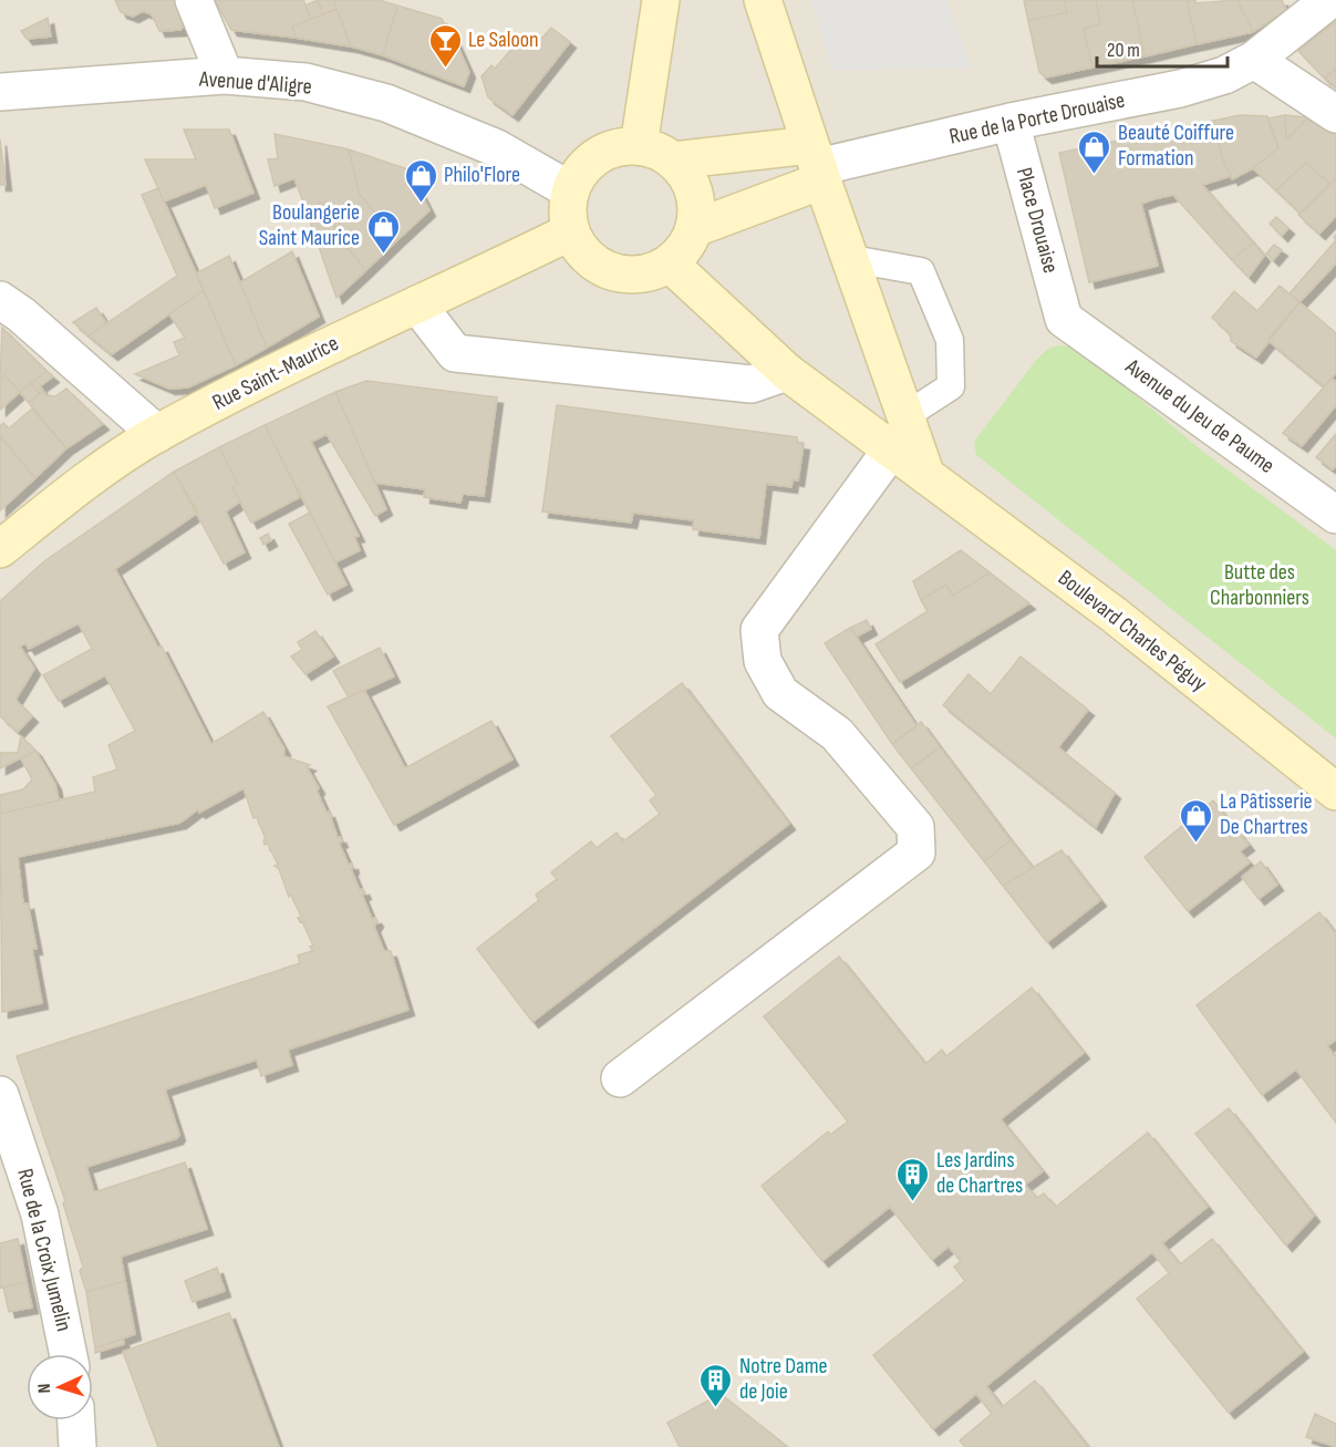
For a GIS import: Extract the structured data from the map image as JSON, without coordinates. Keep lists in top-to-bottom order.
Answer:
{
  "streets": {
    "main road": ["Rue Saint-Maurice", "Boulevard Charles Péguy"],
    "street": [
      "Avenue d'Aligre",
      "Rue de la Porte Drouaise",
      "Place Drouaise",
      "Avenue du Jeu de Paume",
      "Rue de la Croix Jumelin"
    ]
  },
  "crossings": [
    ["Avenue d'Aligre", "Rue Saint-Maurice"],
    ["Avenue d'Aligre", "Boulevard Charles Péguy"],
    ["Rue de la Porte Drouaise", "Place Drouaise"],
    ["Place Drouaise", "Avenue du Jeu de Paume"],
    ["Rue Saint-Maurice", "Boulevard Charles Péguy"]
  ],
  "parks": ["Butte des Charbonniers"],
  "places": {
    "bar": ["Le Saloon"],
    "shop": [
      "Beauté Coiffure Formation",
      "Philo'Flore",
      "Boulangerie Saint Maurice",
      "La Pâtisserie De Chartres"
    ],
    "building": ["Les Jardins de Chartres", "Notre Dame de Joie"]
  },
  "scale_bar": "20 m",
  "north": "left"
}
